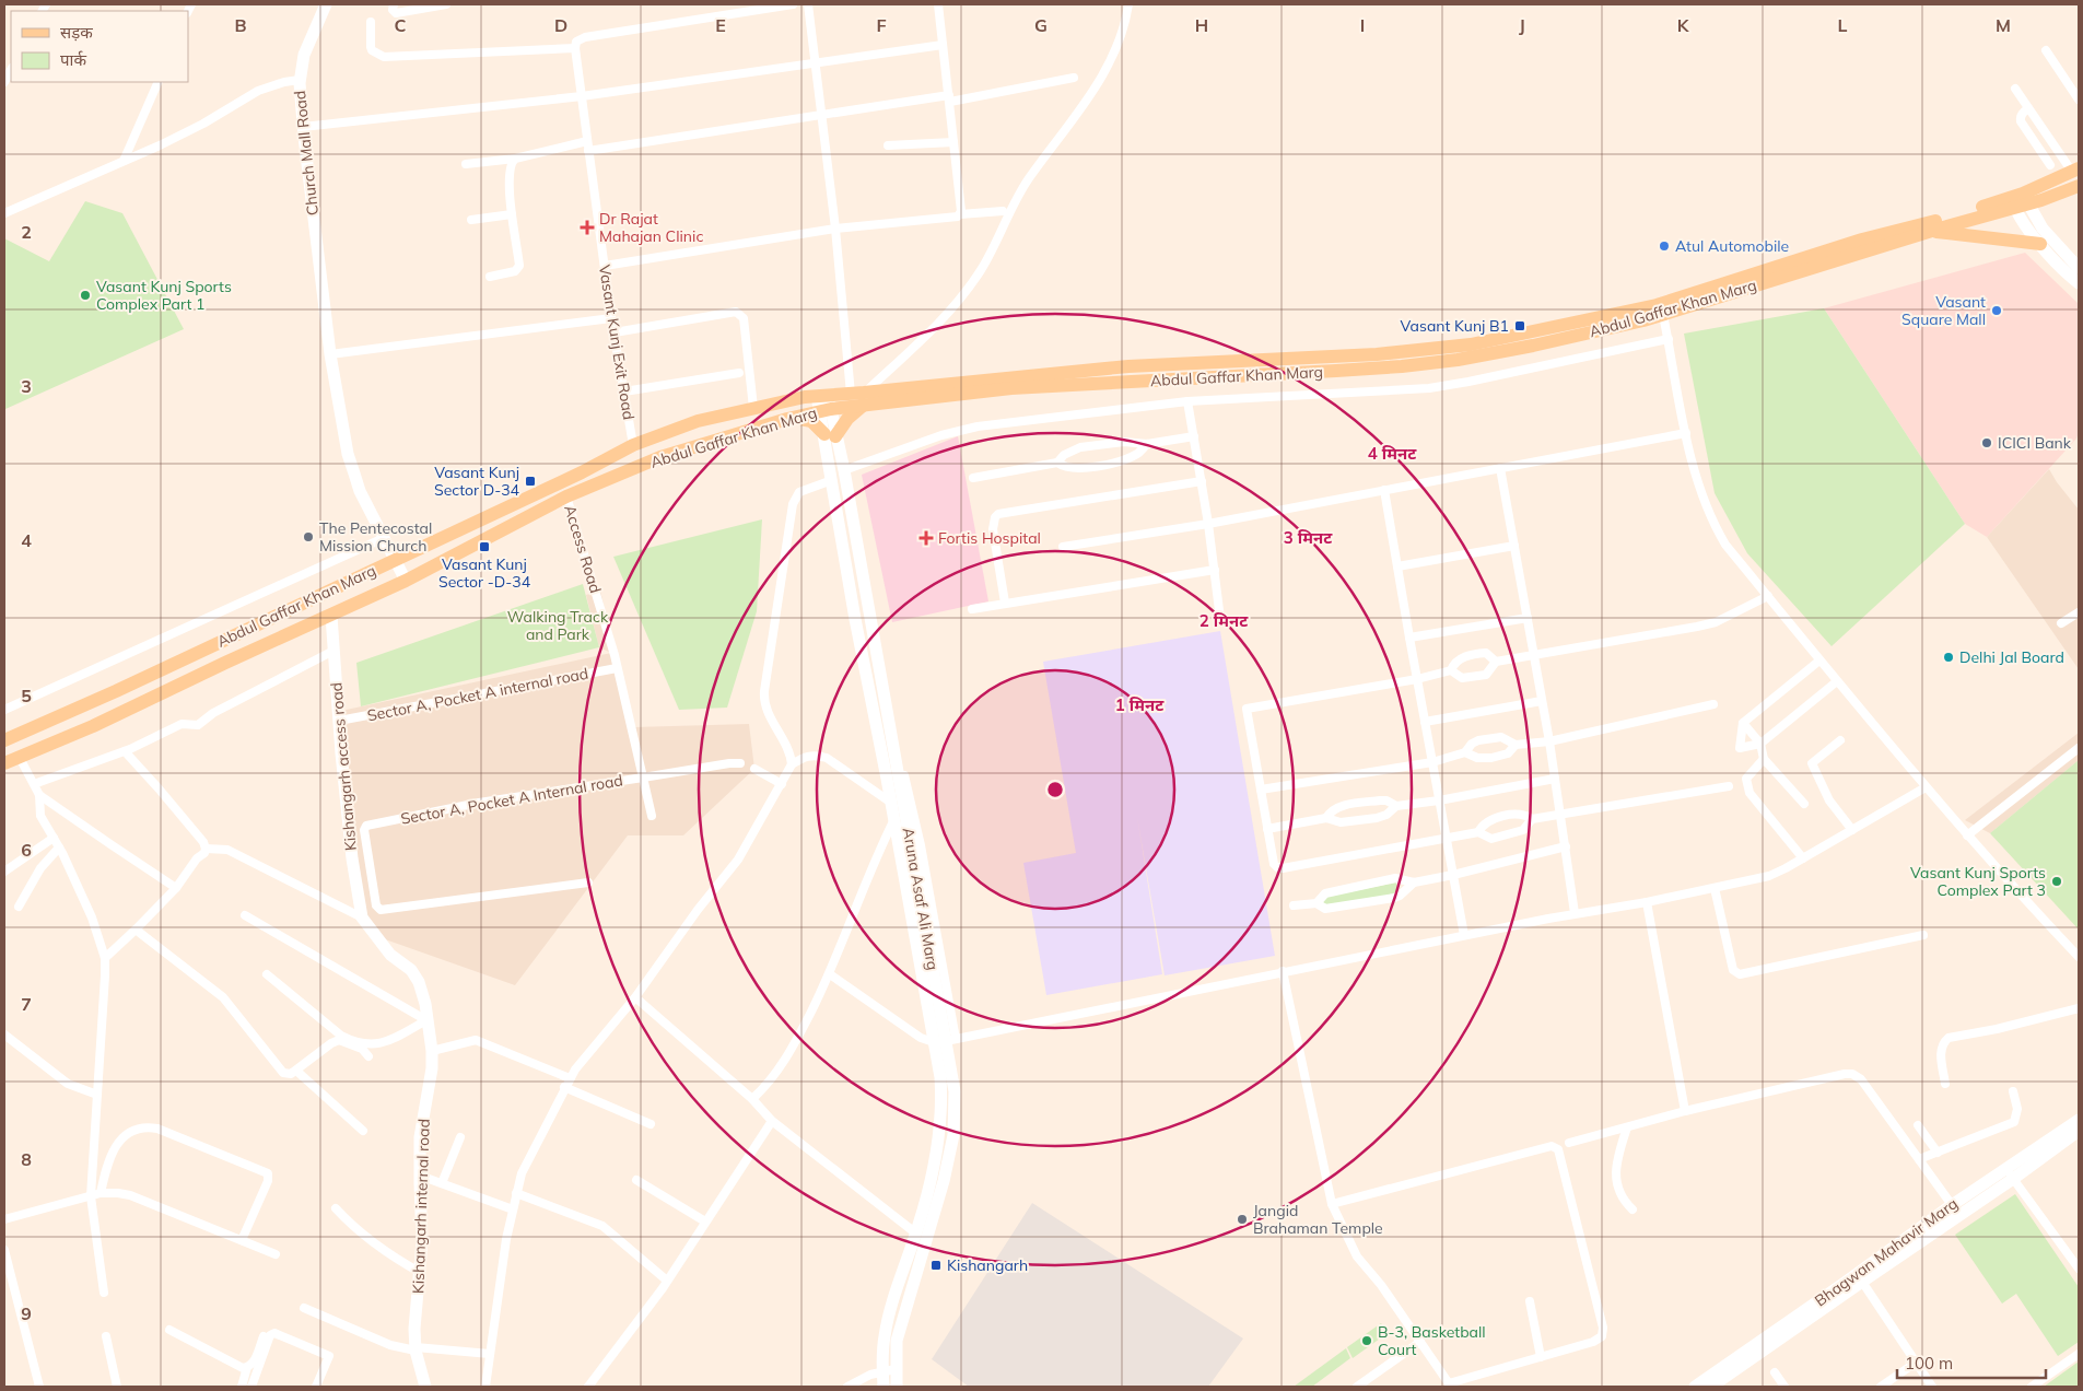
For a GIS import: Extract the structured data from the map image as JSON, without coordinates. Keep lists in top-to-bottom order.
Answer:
{
  "streets": {
    "main road": ["Abdul Gaffar Khan Marg"],
    "street": [
      "Church Mall Road",
      "Vasant Kunj Exit Road",
      "Access Road",
      "Sector A, Pocket A internal road",
      "Kishangarh access road",
      "Sector A, Pocket A Internal road",
      "Aruna Asaf Ali Marg",
      "Kishangarh internal road",
      "Bhagwan Mahavir Marg"
    ]
  },
  "crossings": [
    ["Church Mall Road", "Abdul Gaffar Khan Marg"],
    ["Abdul Gaffar Khan Marg", "Vasant Kunj Exit Road"],
    ["Abdul Gaffar Khan Marg", "Access Road"],
    ["Abdul Gaffar Khan Marg", "Kishangarh access road"],
    ["Abdul Gaffar Khan Marg", "Aruna Asaf Ali Marg"],
    ["Access Road", "Sector A, Pocket A Internal road"],
    ["Sector A, Pocket A internal road", "Kishangarh access road"],
    ["Sector A, Pocket A internal road", "Sector A, Pocket A Internal road"],
    ["Kishangarh access road", "Kishangarh internal road"]
  ],
  "parks": ["Walking Track and Park"],
  "places": {
    "health": ["Dr Rajat Mahajan Clinic", "Fortis Hospital"],
    "other": [
      "Atul Automobile",
      "Vasant Kunj Sports Complex Part 1",
      "Vasant Square Mall",
      "ICICI Bank",
      "The Pentecostal Mission Church",
      "Delhi Jal Board",
      "Vasant Kunj Sports Complex Part 3",
      "Jangid Brahaman Temple",
      "B-3, Basketball Court"
    ],
    "transit": [
      "Vasant Kunj B1",
      "Vasant Kunj Sector D-34",
      "Vasant Kunj Sector -D-34",
      "Kishangarh"
    ]
  },
  "legend": ["सड़क", "पार्क"],
  "scale_bar": "100 m",
  "grid": {
    "columns": [
      "B",
      "C",
      "D",
      "E",
      "F",
      "G",
      "H",
      "I",
      "J",
      "K",
      "L",
      "M"
    ],
    "rows": [
      "2",
      "3",
      "4",
      "5",
      "6",
      "7",
      "8",
      "9"
    ]
  },
  "rings": [
    "4 मिनट",
    "3 मिनट",
    "2 मिनट",
    "1 मिनट"
  ]
}
